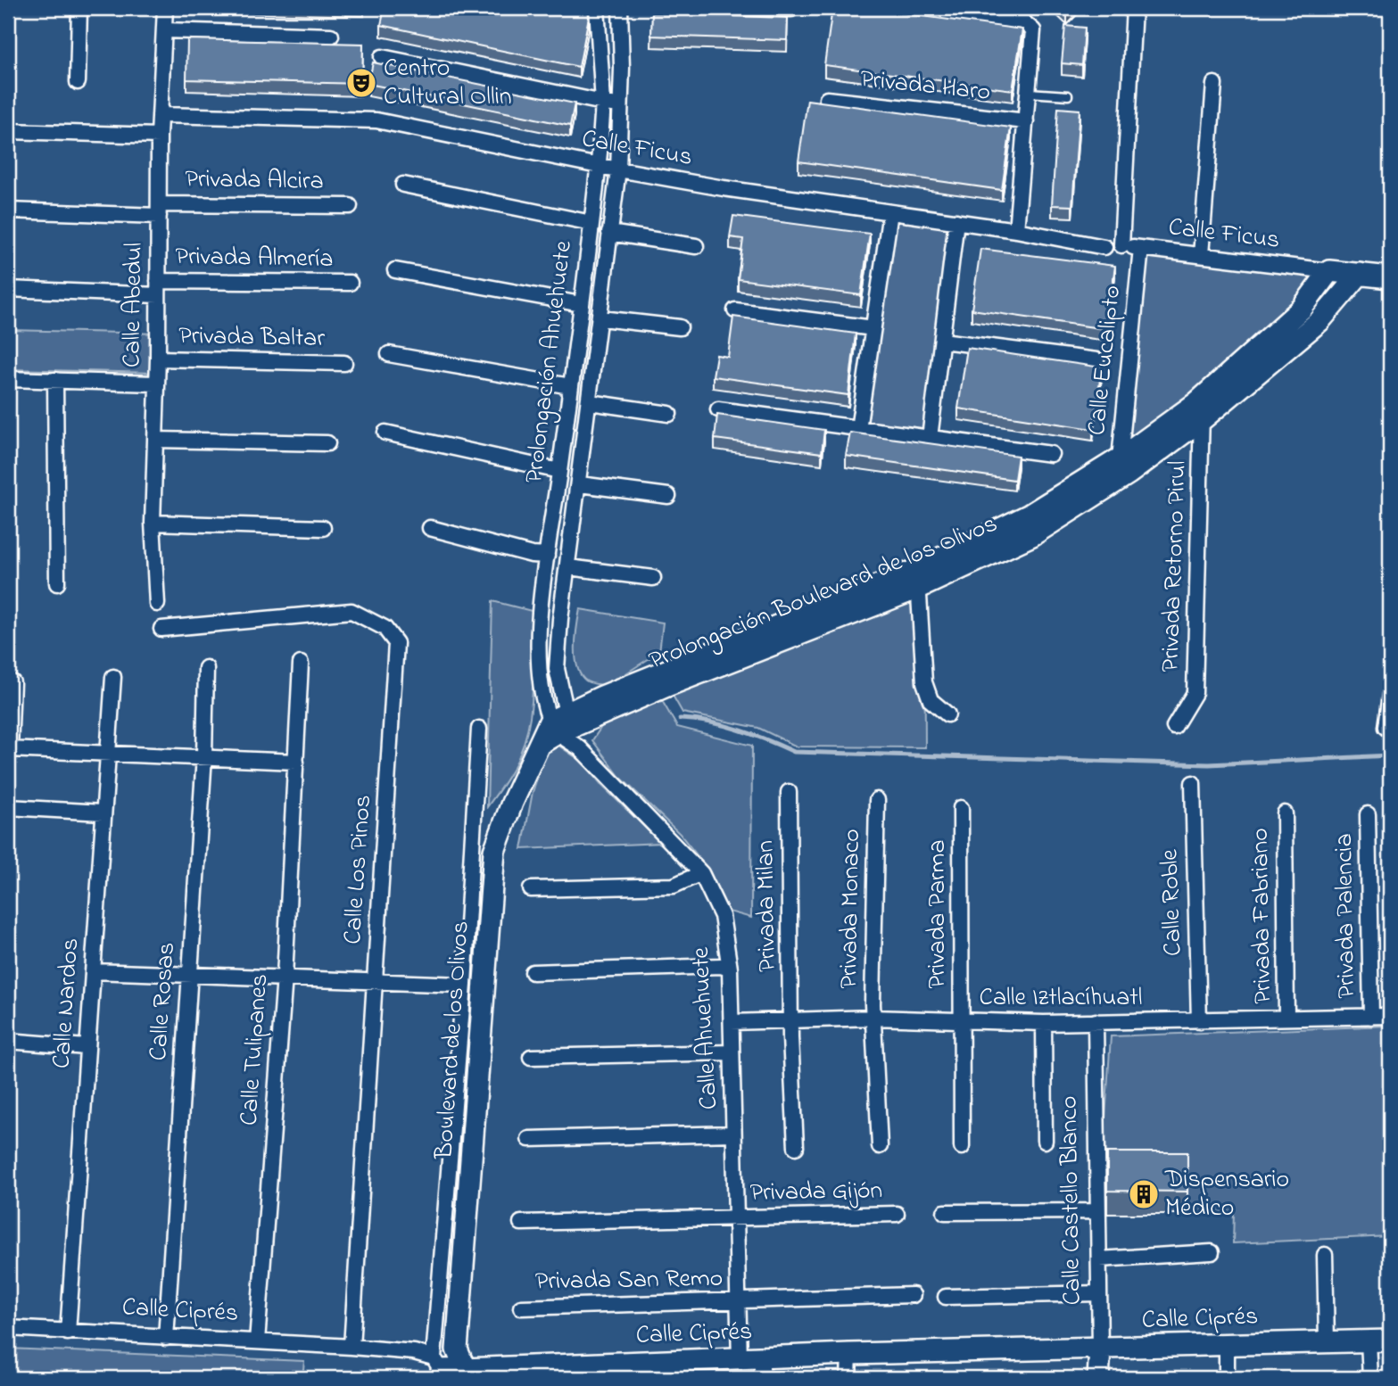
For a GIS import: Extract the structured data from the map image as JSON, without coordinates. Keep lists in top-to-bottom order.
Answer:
{
  "streets": {
    "street": [
      "Privada Haro",
      "Calle Ficus",
      "Privada Alcira",
      "Privada Almería",
      "Calle Abedul",
      "Privada Baltar",
      "Calle Eucalipto",
      "Prolongación Ahuehuete",
      "Privada Retorno Pirul",
      "Prolongación Boulevard de los Olivos",
      "Calle Los Pinos",
      "Calle Roble",
      "Privada Milan",
      "Privada Monaco",
      "Privada Parma",
      "Privada Fabriano",
      "Privada Palencia",
      "Calle Iztlacíhuatl",
      "Calle Rosas",
      "Calle Nardos",
      "Calle Ahuehuete",
      "Boulevard de los Olivos",
      "Calle Tulipanes",
      "Privada Gijón",
      "Calle Castello Blanco",
      "Privada San Remo",
      "Calle Ciprés"
    ]
  },
  "crossings": [
    ["Calle Ficus", "Calle Abedul"],
    ["Calle Ficus", "Calle Eucalipto"],
    ["Calle Ficus", "Prolongación Ahuehuete"],
    ["Calle Ficus", "Prolongación Boulevard de los Olivos"],
    ["Privada Alcira", "Calle Abedul"],
    ["Privada Almería", "Calle Abedul"],
    ["Calle Abedul", "Privada Baltar"],
    ["Calle Eucalipto", "Prolongación Boulevard de los Olivos"],
    ["Prolongación Ahuehuete", "Prolongación Boulevard de los Olivos"],
    ["Prolongación Ahuehuete", "Calle Ahuehuete"],
    ["Prolongación Ahuehuete", "Boulevard de los Olivos"],
    ["Privada Retorno Pirul", "Prolongación Boulevard de los Olivos"],
    ["Prolongación Boulevard de los Olivos", "Calle Ahuehuete"],
    ["Prolongación Boulevard de los Olivos", "Boulevard de los Olivos"],
    ["Calle Los Pinos", "Calle Ciprés"],
    ["Calle Roble", "Calle Iztlacíhuatl"],
    ["Privada Milan", "Calle Iztlacíhuatl"],
    ["Privada Monaco", "Calle Iztlacíhuatl"],
    ["Privada Parma", "Calle Iztlacíhuatl"],
    ["Privada Fabriano", "Calle Iztlacíhuatl"],
    ["Privada Palencia", "Calle Iztlacíhuatl"],
    ["Calle Iztlacíhuatl", "Calle Ahuehuete"],
    ["Calle Iztlacíhuatl", "Calle Castello Blanco"],
    ["Calle Rosas", "Calle Ciprés"],
    ["Calle Nardos", "Calle Ciprés"],
    ["Calle Ahuehuete", "Boulevard de los Olivos"],
    ["Calle Ahuehuete", "Privada Gijón"],
    ["Calle Ahuehuete", "Privada San Remo"],
    ["Calle Ahuehuete", "Calle Ciprés"],
    ["Boulevard de los Olivos", "Calle Ciprés"],
    ["Calle Tulipanes", "Calle Ciprés"],
    ["Calle Castello Blanco", "Calle Ciprés"]
  ],
  "places": {
    "theatre": ["Centro Cultural Ollin"],
    "building": ["Dispensario Médico"]
  }
}
